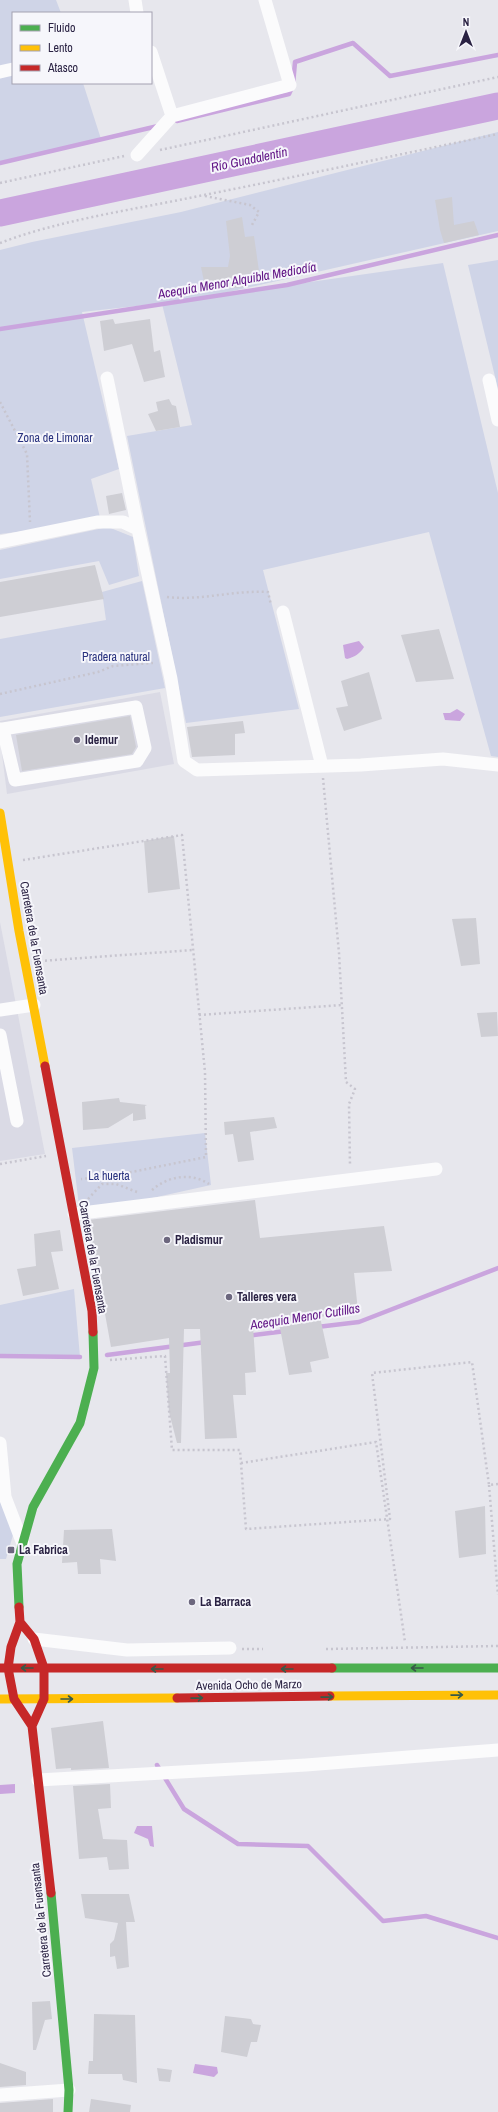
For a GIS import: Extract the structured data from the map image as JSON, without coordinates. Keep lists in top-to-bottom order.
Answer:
{
  "streets": {
    "main road": ["Carretera de la Fuensanta", "Avenida Ocho de Marzo"]
  },
  "water": ["Río Guadalentín", "Acequia Menor Alquibla Mediodía", "Acequia Menor Cutillas"],
  "parks": ["Zona de Limonar", "Pradera natural", "La huerta"],
  "places": {
    "other": [
      "Idemur",
      "Pladismur",
      "Talleres vera",
      "La Barraca"
    ],
    "transit": ["La Fabrica"]
  },
  "legend": ["Fluido", "Lento", "Atasco"],
  "north": "top"
}
